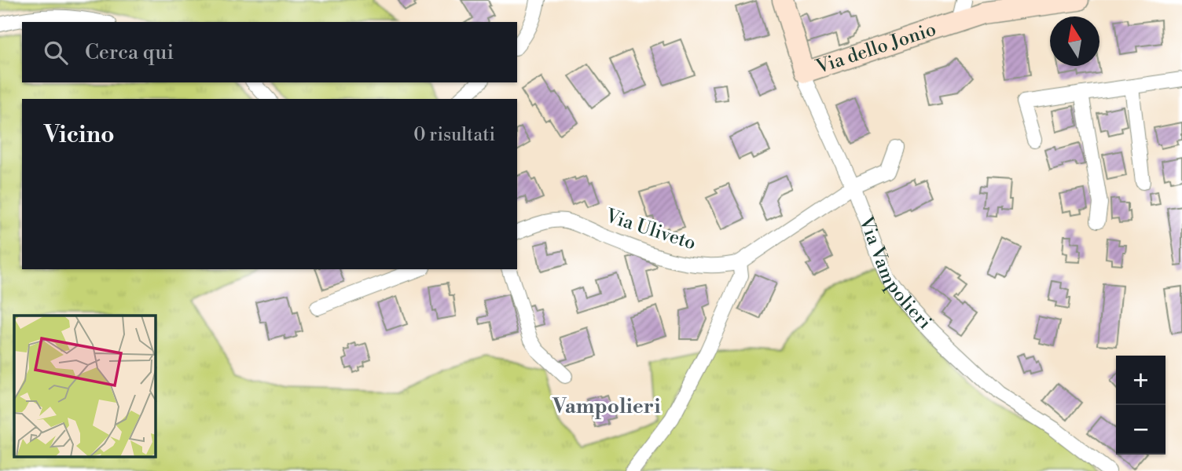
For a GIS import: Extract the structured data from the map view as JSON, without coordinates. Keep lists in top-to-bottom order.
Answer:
{
  "streets": {
    "street": ["Via dello Jonio", "Via Uliveto", "Via Vampolieri"]
  },
  "crossings": [
    ["Via dello Jonio", "Via Vampolieri"],
    ["Via Uliveto", "Via Vampolieri"]
  ],
  "districts": ["Vampolieri"],
  "north": "top",
  "page": {
    "search": "Cerca qui",
    "heading": ["Vicino", "0 risultati"],
    "map_buttons": ["+", "−"]
  }
}
